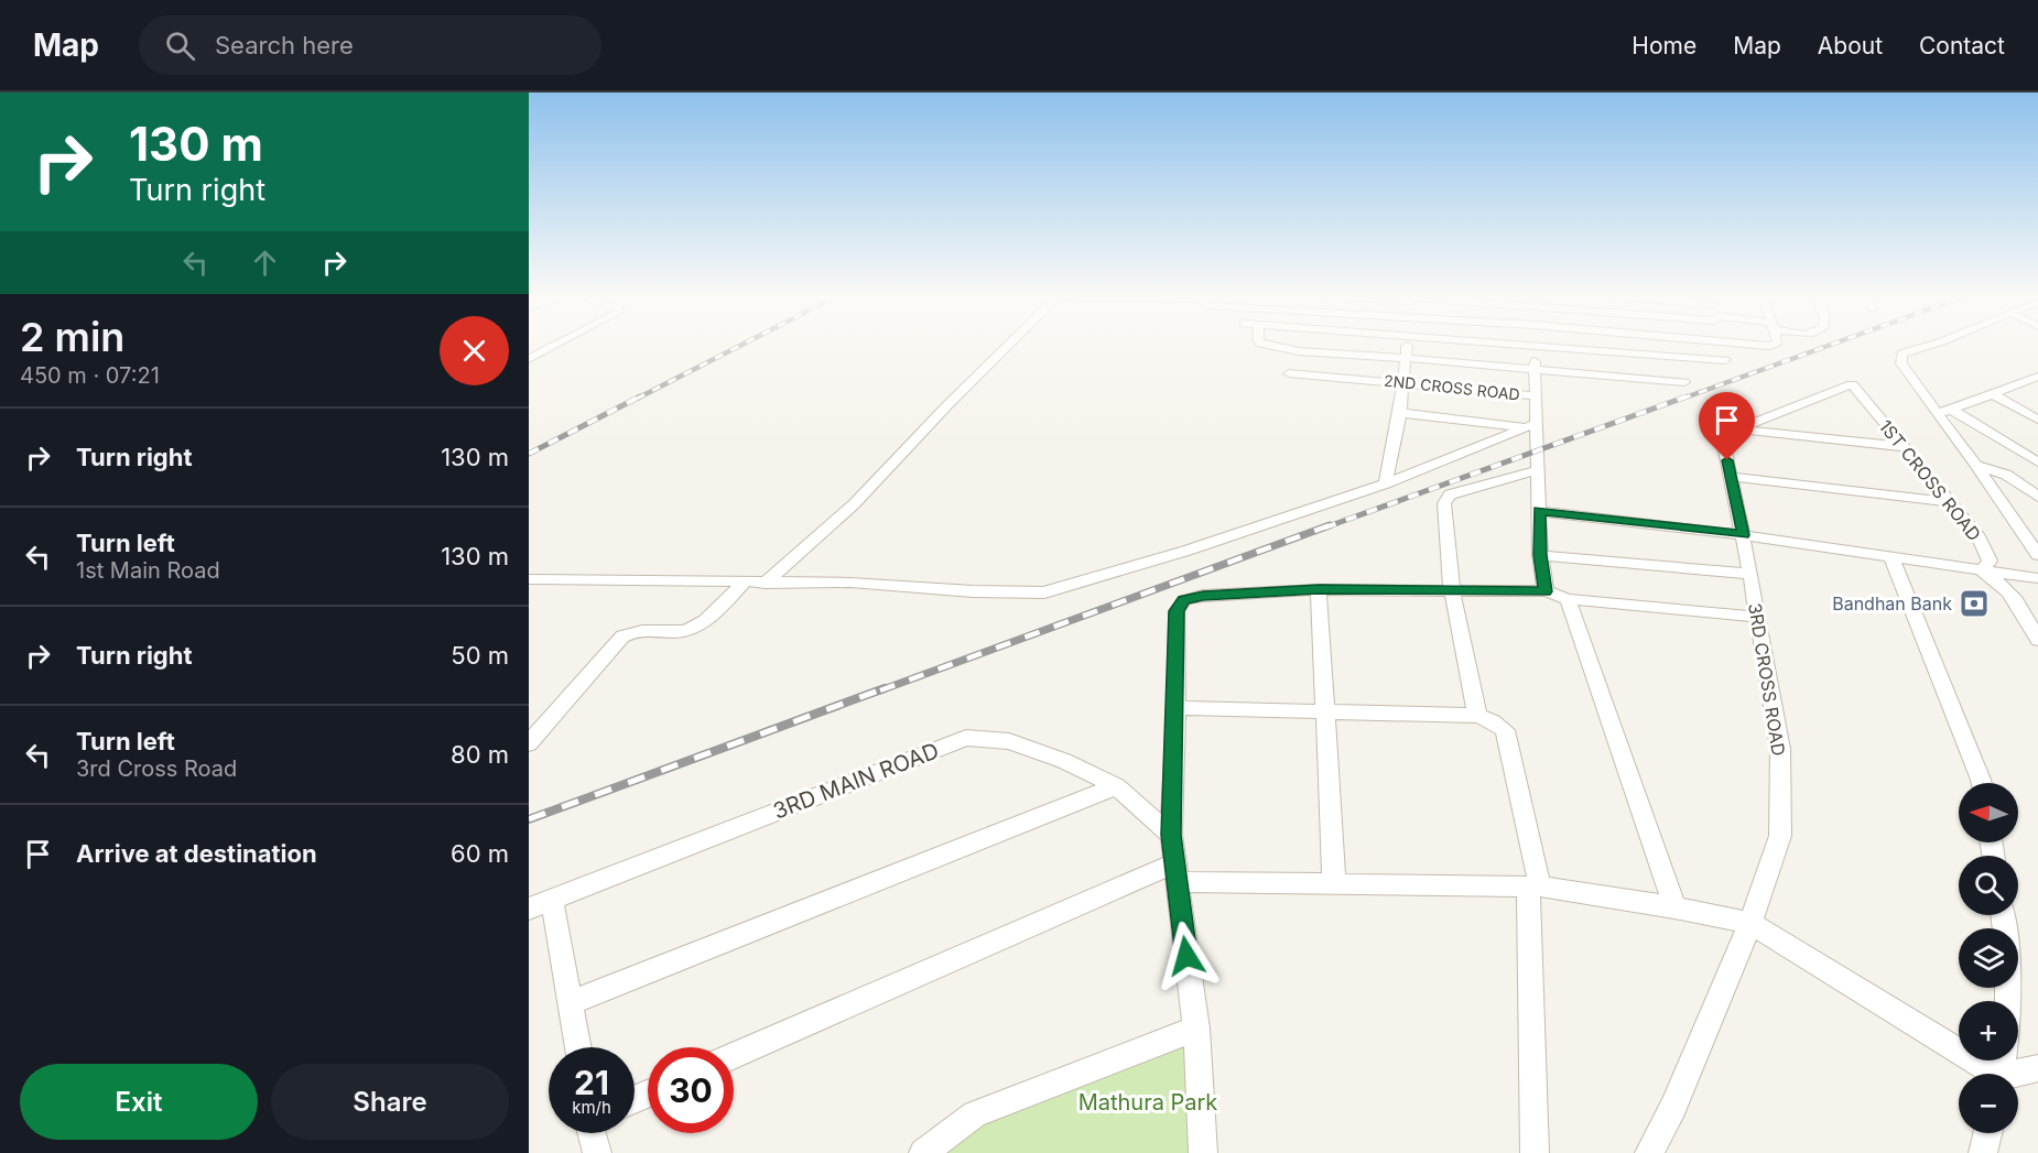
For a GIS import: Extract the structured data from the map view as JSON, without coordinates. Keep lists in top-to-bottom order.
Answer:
{
  "streets": {
    "street": [
      "2ND CROSS ROAD",
      "1ST CROSS ROAD",
      "3RD CROSS ROAD",
      "3RD MAIN ROAD"
    ]
  },
  "crossings": [
    ["1ST CROSS ROAD", "3RD CROSS ROAD"]
  ],
  "parks": ["Mathura Park"],
  "places": {
    "bank": ["Bandhan Bank"]
  },
  "north": "left",
  "page": {
    "header": "Map",
    "search": "Search here",
    "nav": [
      "Home",
      "Map",
      "About",
      "Contact"
    ],
    "turn": ["130 m", "Turn right"],
    "heading": ["2 min", "450 m · 07:21"],
    "list": [
      {
        "name": "Turn right",
        "value": "130 m"
      },
      {
        "name": "Turn left",
        "note": "1st Main Road",
        "value": "130 m"
      },
      {
        "name": "Turn right",
        "value": "50 m"
      },
      {
        "name": "Turn left",
        "note": "3rd Cross Road",
        "value": "80 m"
      },
      {
        "name": "Arrive at destination",
        "value": "60 m"
      }
    ],
    "map_buttons": ["+", "−"],
    "speed": "21 km/h",
    "limit": "30",
    "buttons": ["Exit", "Share"]
  }
}
